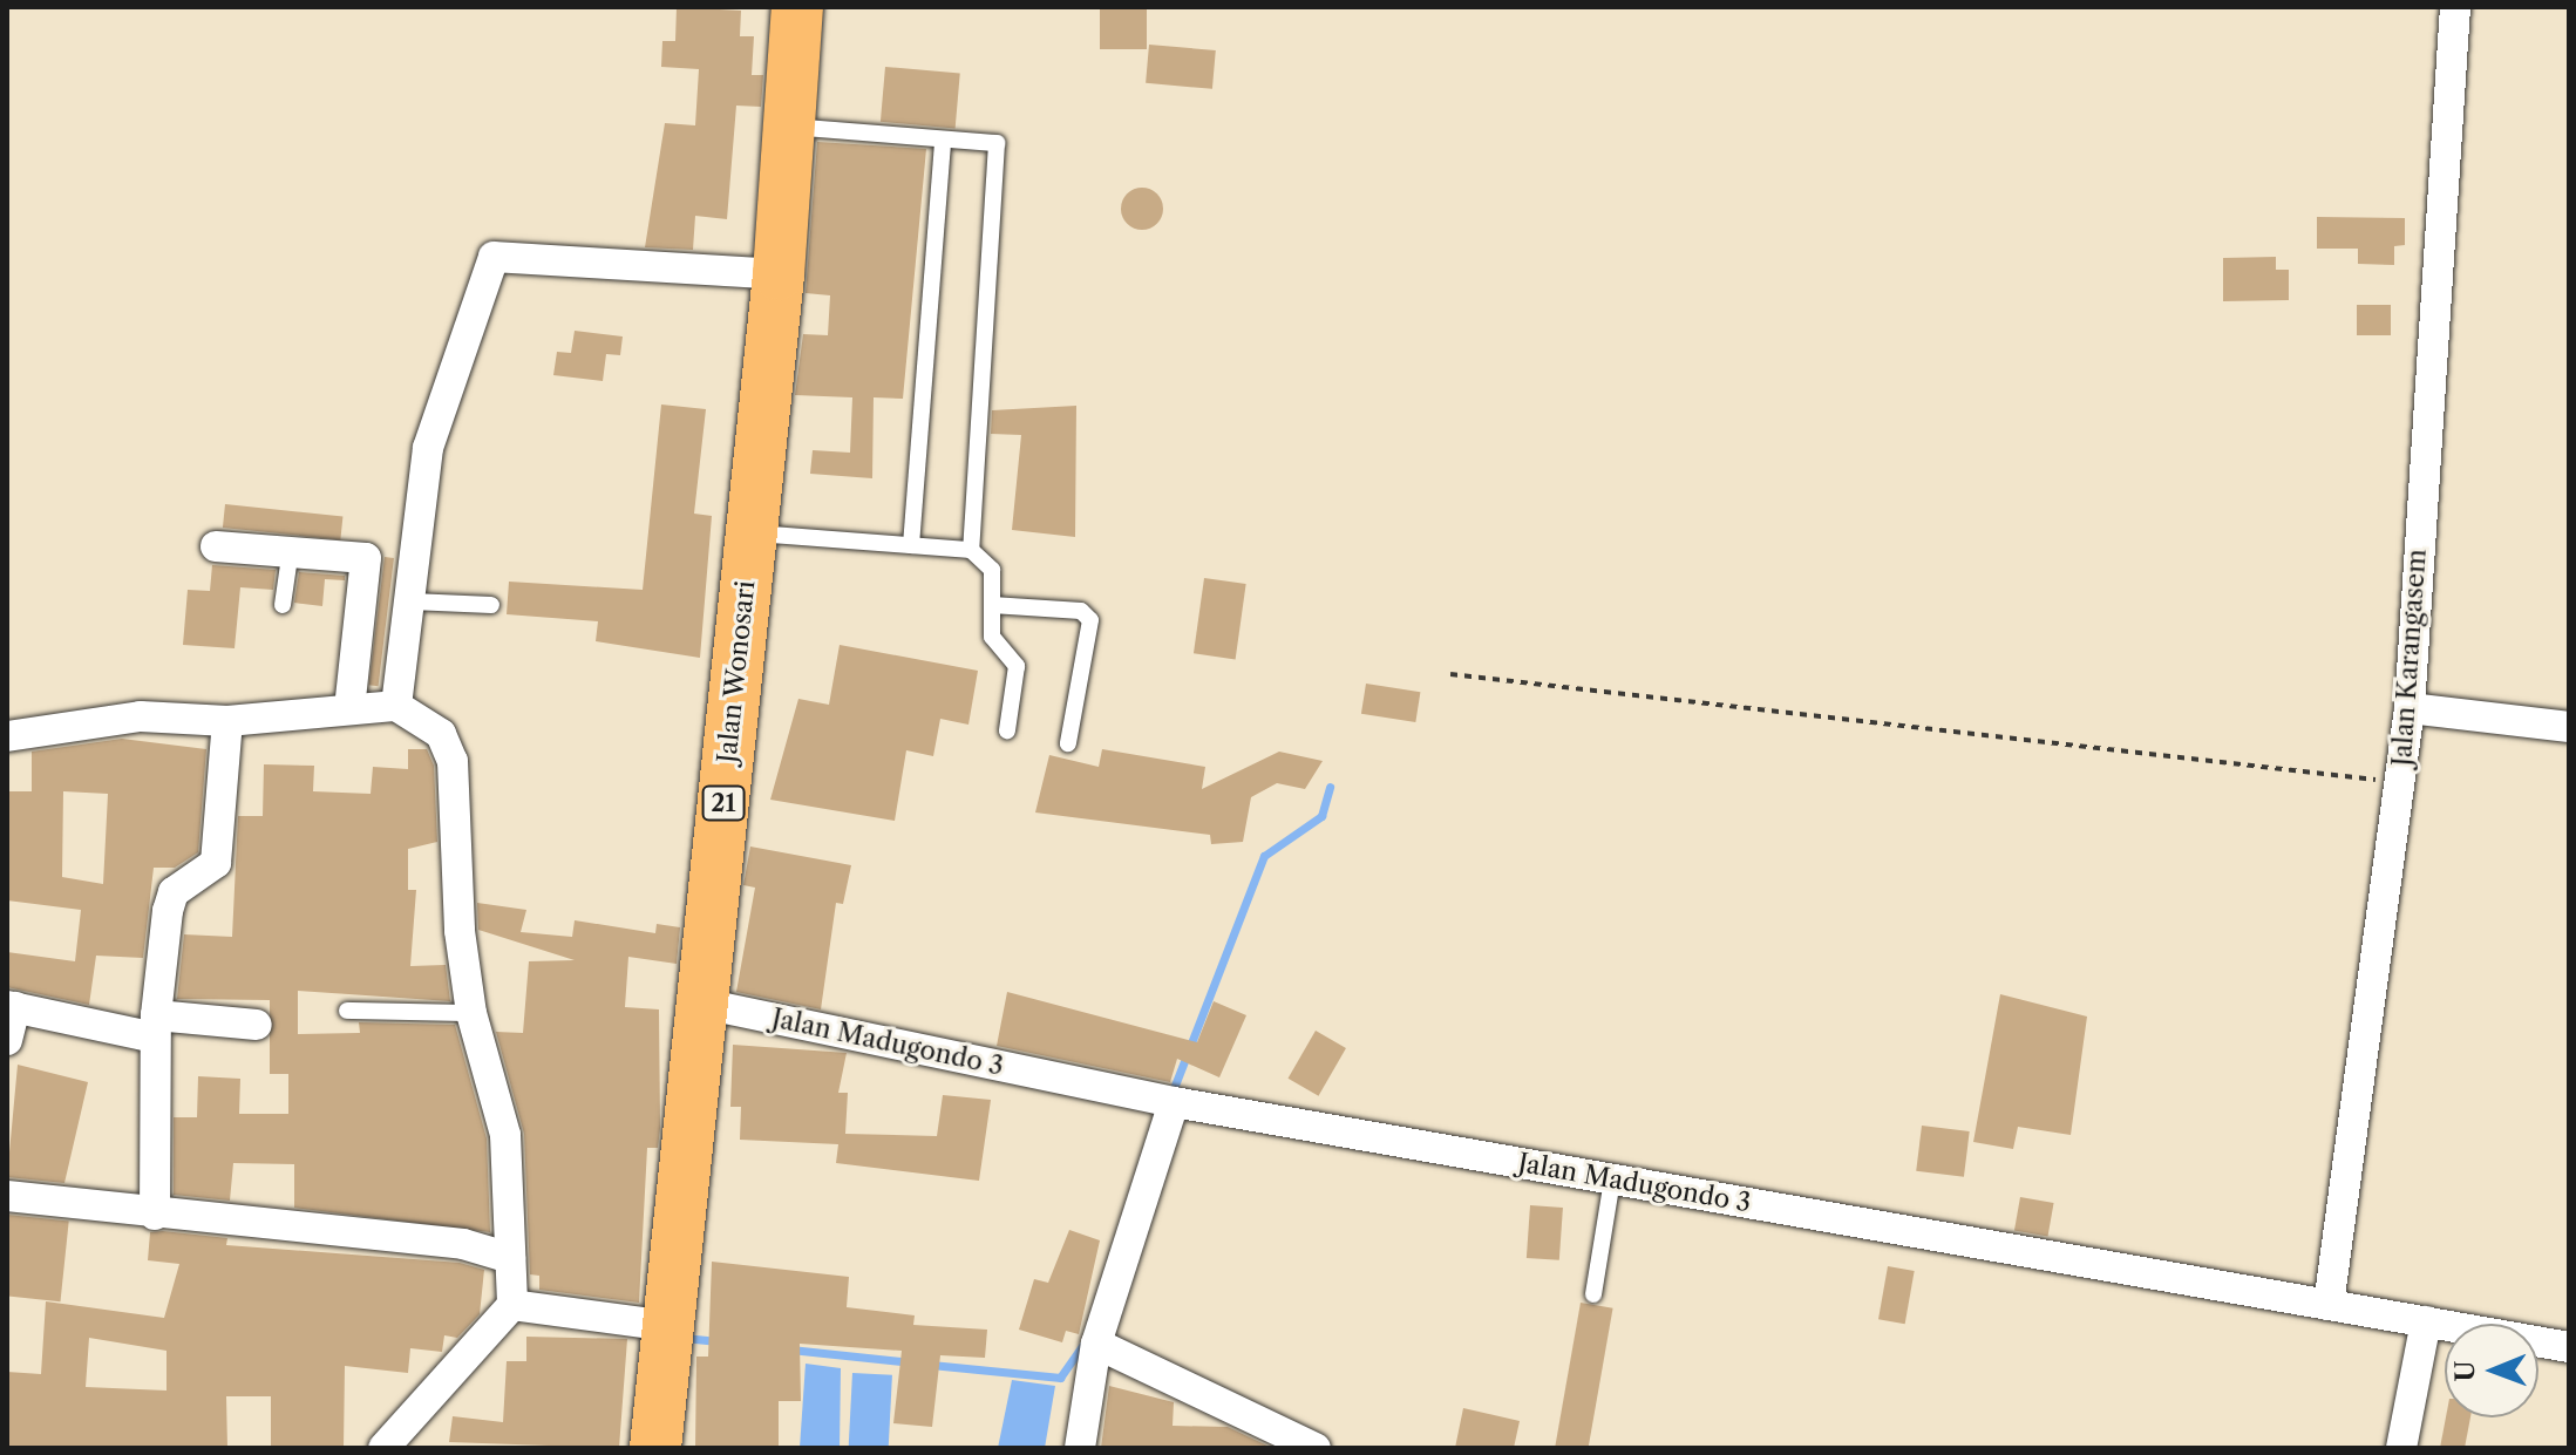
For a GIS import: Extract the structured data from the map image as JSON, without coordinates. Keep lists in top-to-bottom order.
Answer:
{
  "streets": {
    "highway": ["Jalan Wonosari", "21"],
    "street": ["Jalan Karangasem", "Jalan Madugondo 3"]
  },
  "crossings": [
    ["Jalan Karangasem", "Jalan Madugondo 3"],
    ["Jalan Wonosari", "Jalan Madugondo 3"]
  ],
  "north": "left"
}
